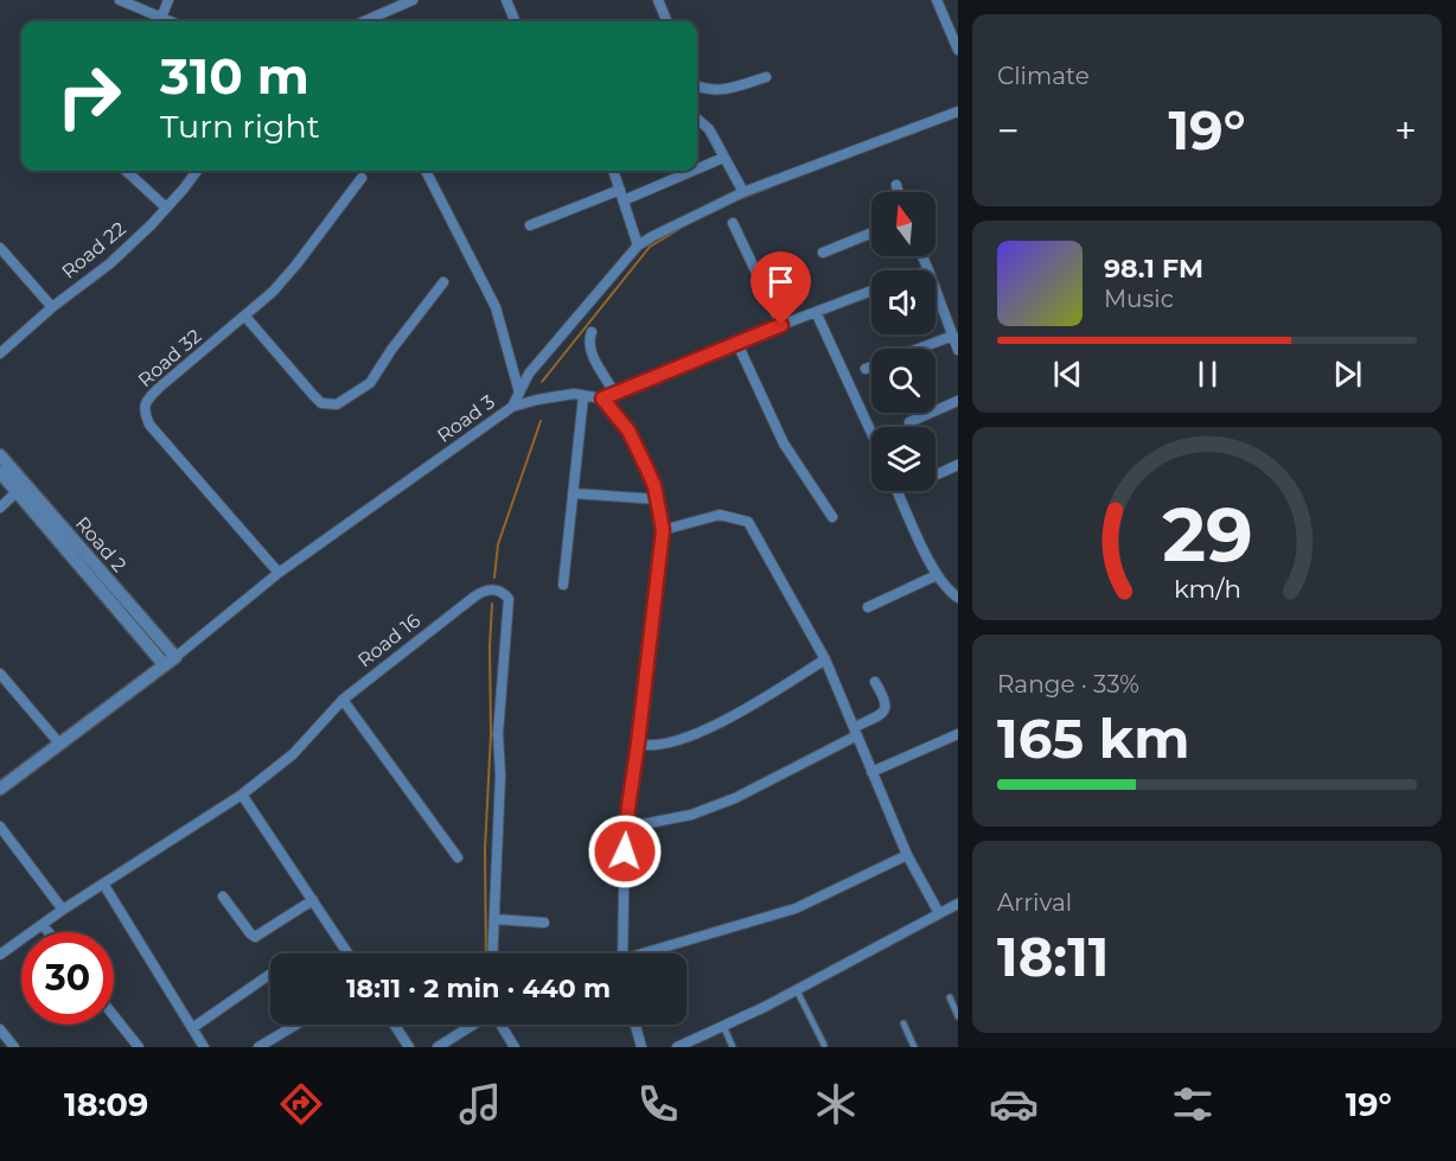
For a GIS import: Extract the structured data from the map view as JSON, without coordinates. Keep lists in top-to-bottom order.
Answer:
{
  "streets": {
    "street": [
      "Road 22",
      "Road 32",
      "Road 3",
      "Road 2",
      "Road 16"
    ]
  },
  "crossings": [
    ["Road 32", "Road 3"],
    ["Road 3", "Road 2"]
  ],
  "north": "top",
  "page": {
    "tile": [
      "Climate",
      ["Range · 33%", "165 km"],
      ["Arrival", "18:11"]
    ],
    "turn": ["310 m", "Turn right"],
    "heat": ["−", "19°", "+"],
    "song": ["98.1 FM", "Music"],
    "limit": "30",
    "trip": "18:11 · 2 min · 440 m",
    "tabs": ["18:09", "19°"],
    "gauge": ["29", "km/h"]
  }
}
